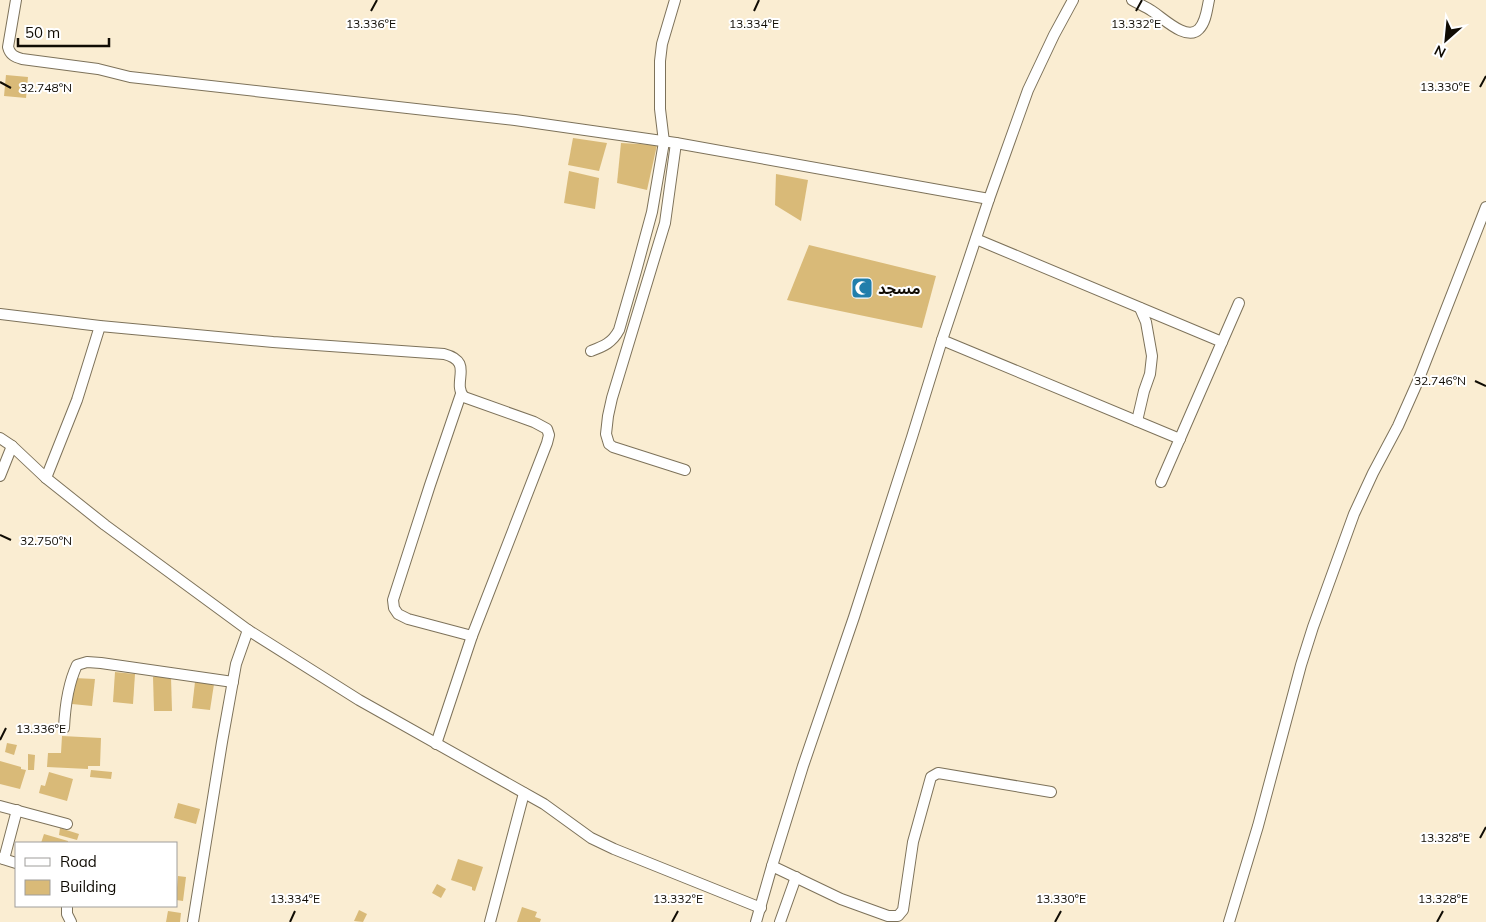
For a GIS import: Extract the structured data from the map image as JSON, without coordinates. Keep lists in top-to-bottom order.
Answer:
{
  "places": {
    "mosque": ["مسجد"]
  },
  "legend": ["Road", "Building"],
  "scale_bar": "50 m",
  "north": "bottom left",
  "coordinates": [
    "13.336°E",
    "13.334°E",
    "13.332°E",
    "13.330°E",
    "32.748°N",
    "32.746°N",
    "32.750°N",
    "13.328°E"
  ]
}
